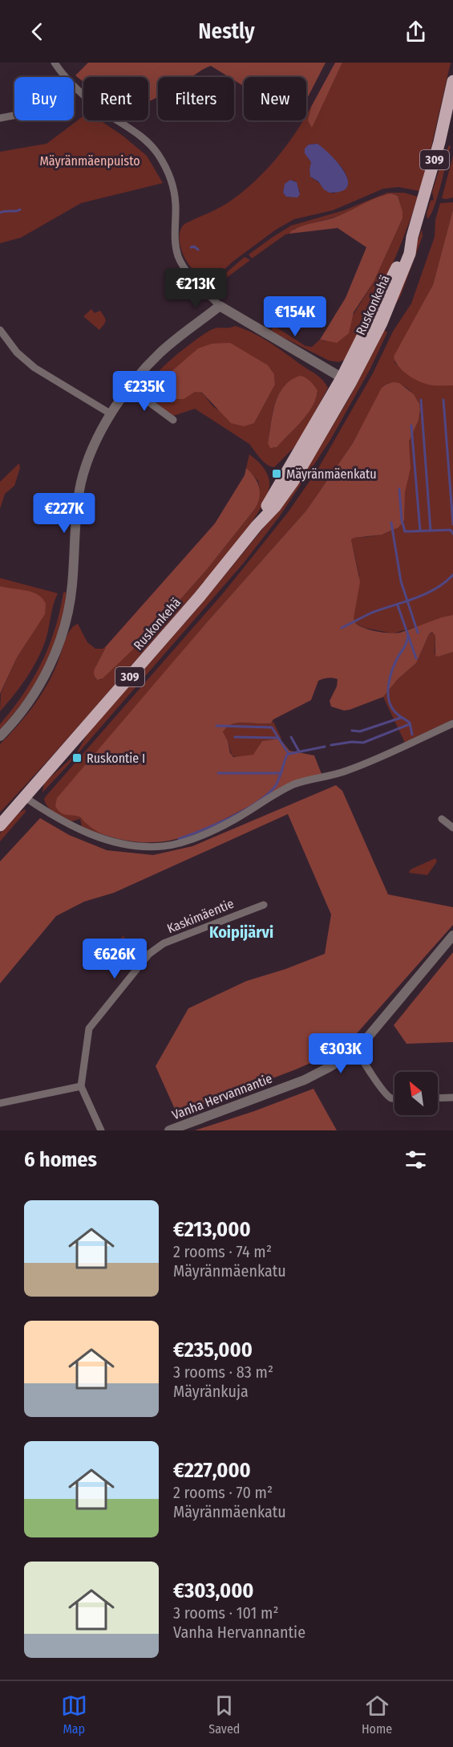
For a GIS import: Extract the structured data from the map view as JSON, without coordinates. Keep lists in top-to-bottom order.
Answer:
{
  "streets": {
    "main road": ["309", "Ruskonkehä"],
    "street": ["Kaskimäentie", "Vanha Hervannantie"]
  },
  "districts": ["Koipijärvi"],
  "parks": ["Mäyränmäenpuisto"],
  "places": {
    "transit": ["Mäyränmäenkatu", "Ruskontie I"]
  },
  "north": "top left",
  "page": {
    "header": "Nestly",
    "chip": [
      "Buy",
      "Rent",
      "Filters",
      "New"
    ],
    "price": [
      "€213K",
      "€154K",
      "€235K",
      "€227K",
      "€626K",
      "€303K"
    ],
    "heading": "6 homes",
    "list": [
      {
        "name": "€213,000",
        "note": "2 rooms · 74 m² · Mäyränmäenkatu"
      },
      {
        "name": "€235,000",
        "note": "3 rooms · 83 m² · Mäyränkuja"
      },
      {
        "name": "€227,000",
        "note": "2 rooms · 70 m² · Mäyränmäenkatu"
      },
      {
        "name": "€303,000",
        "note": "3 rooms · 101 m² · Vanha Hervannantie"
      }
    ],
    "tabs": ["Map", "Saved", "Home"]
  }
}
